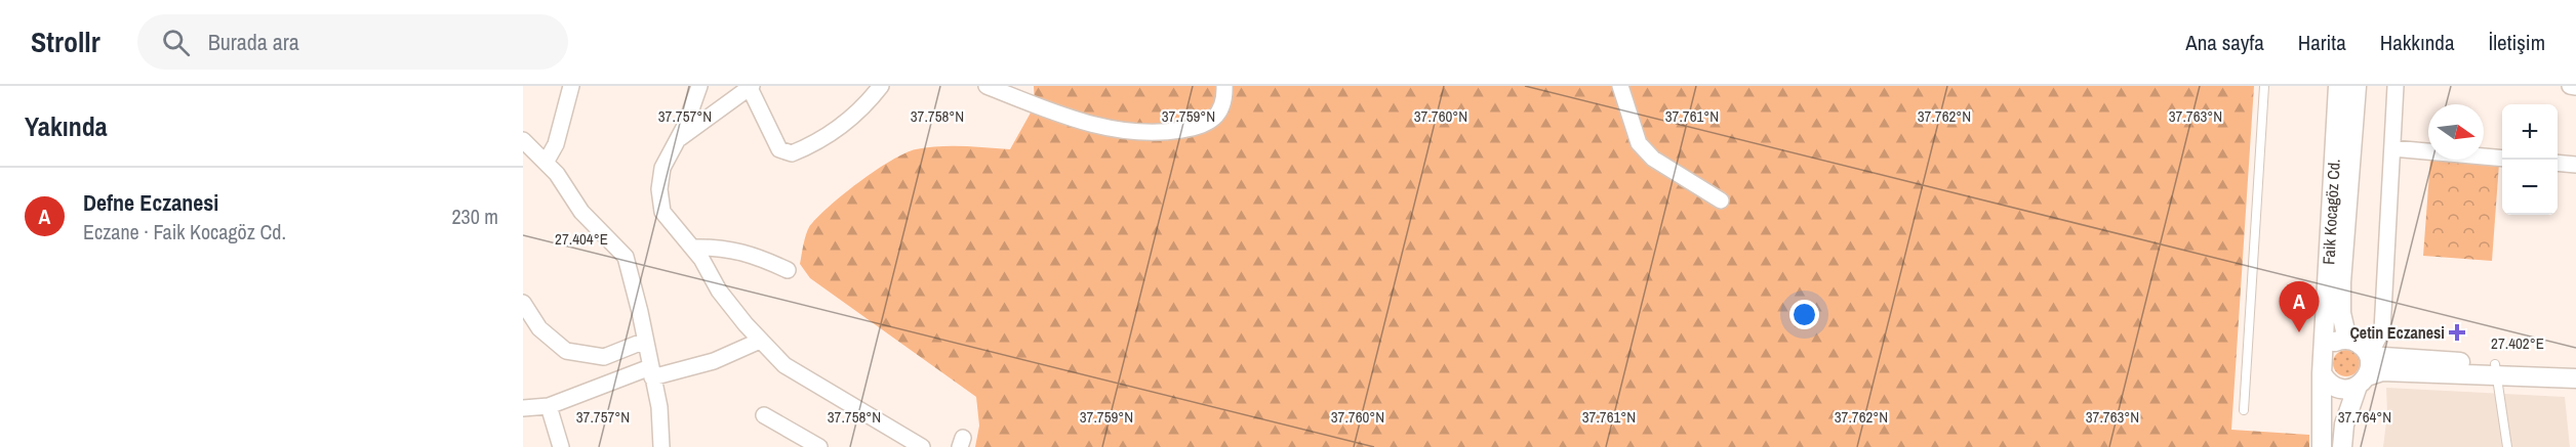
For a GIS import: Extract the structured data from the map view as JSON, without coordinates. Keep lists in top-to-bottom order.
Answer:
{
  "streets": {
    "street": ["Faik Kocagöz Cd."]
  },
  "places": {
    "health": ["Çetin Eczanesi"]
  },
  "north": "right",
  "page": {
    "header": "Strollr",
    "search": "Burada ara",
    "nav": [
      "Ana sayfa",
      "Harita",
      "Hakkında",
      "İletişim"
    ],
    "heading": "Yakında",
    "map_buttons": ["+", "−"],
    "list": [
      {
        "mark": "A",
        "name": "Defne Eczanesi",
        "note": "Eczane · Faik Kocagöz Cd.",
        "value": "230 m"
      }
    ],
    "pins": "A"
  },
  "coordinates": [
    "37.757°N",
    "37.758°N",
    "37.759°N",
    "37.760°N",
    "37.761°N",
    "37.762°N",
    "37.763°N",
    "27.404°E",
    "27.402°E",
    "37.764°N"
  ]
}
